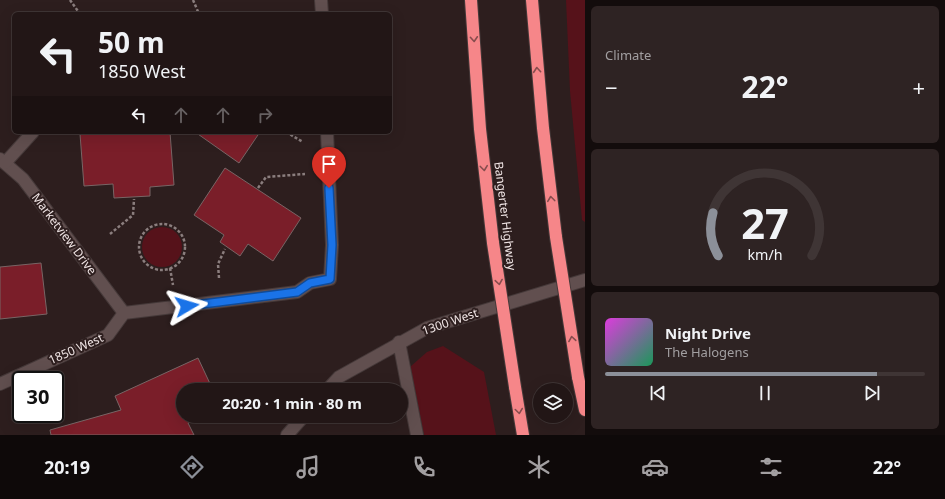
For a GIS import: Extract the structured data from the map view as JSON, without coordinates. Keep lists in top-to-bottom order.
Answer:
{
  "streets": {
    "highway": ["Bangerter Highway"],
    "street": ["Marketview Drive", "1300 West", "1850 West"]
  },
  "crossings": [
    ["Marketview Drive", "1850 West"]
  ],
  "page": {
    "tile": "Climate",
    "turn": ["50 m", "1850 West"],
    "heat": ["−", "22°", "+"],
    "song": ["Night Drive", "The Halogens"],
    "limit": "30",
    "trip": "20:20 · 1 min · 80 m",
    "tabs": ["20:19", "22°"],
    "gauge": ["27", "km/h"]
  }
}
